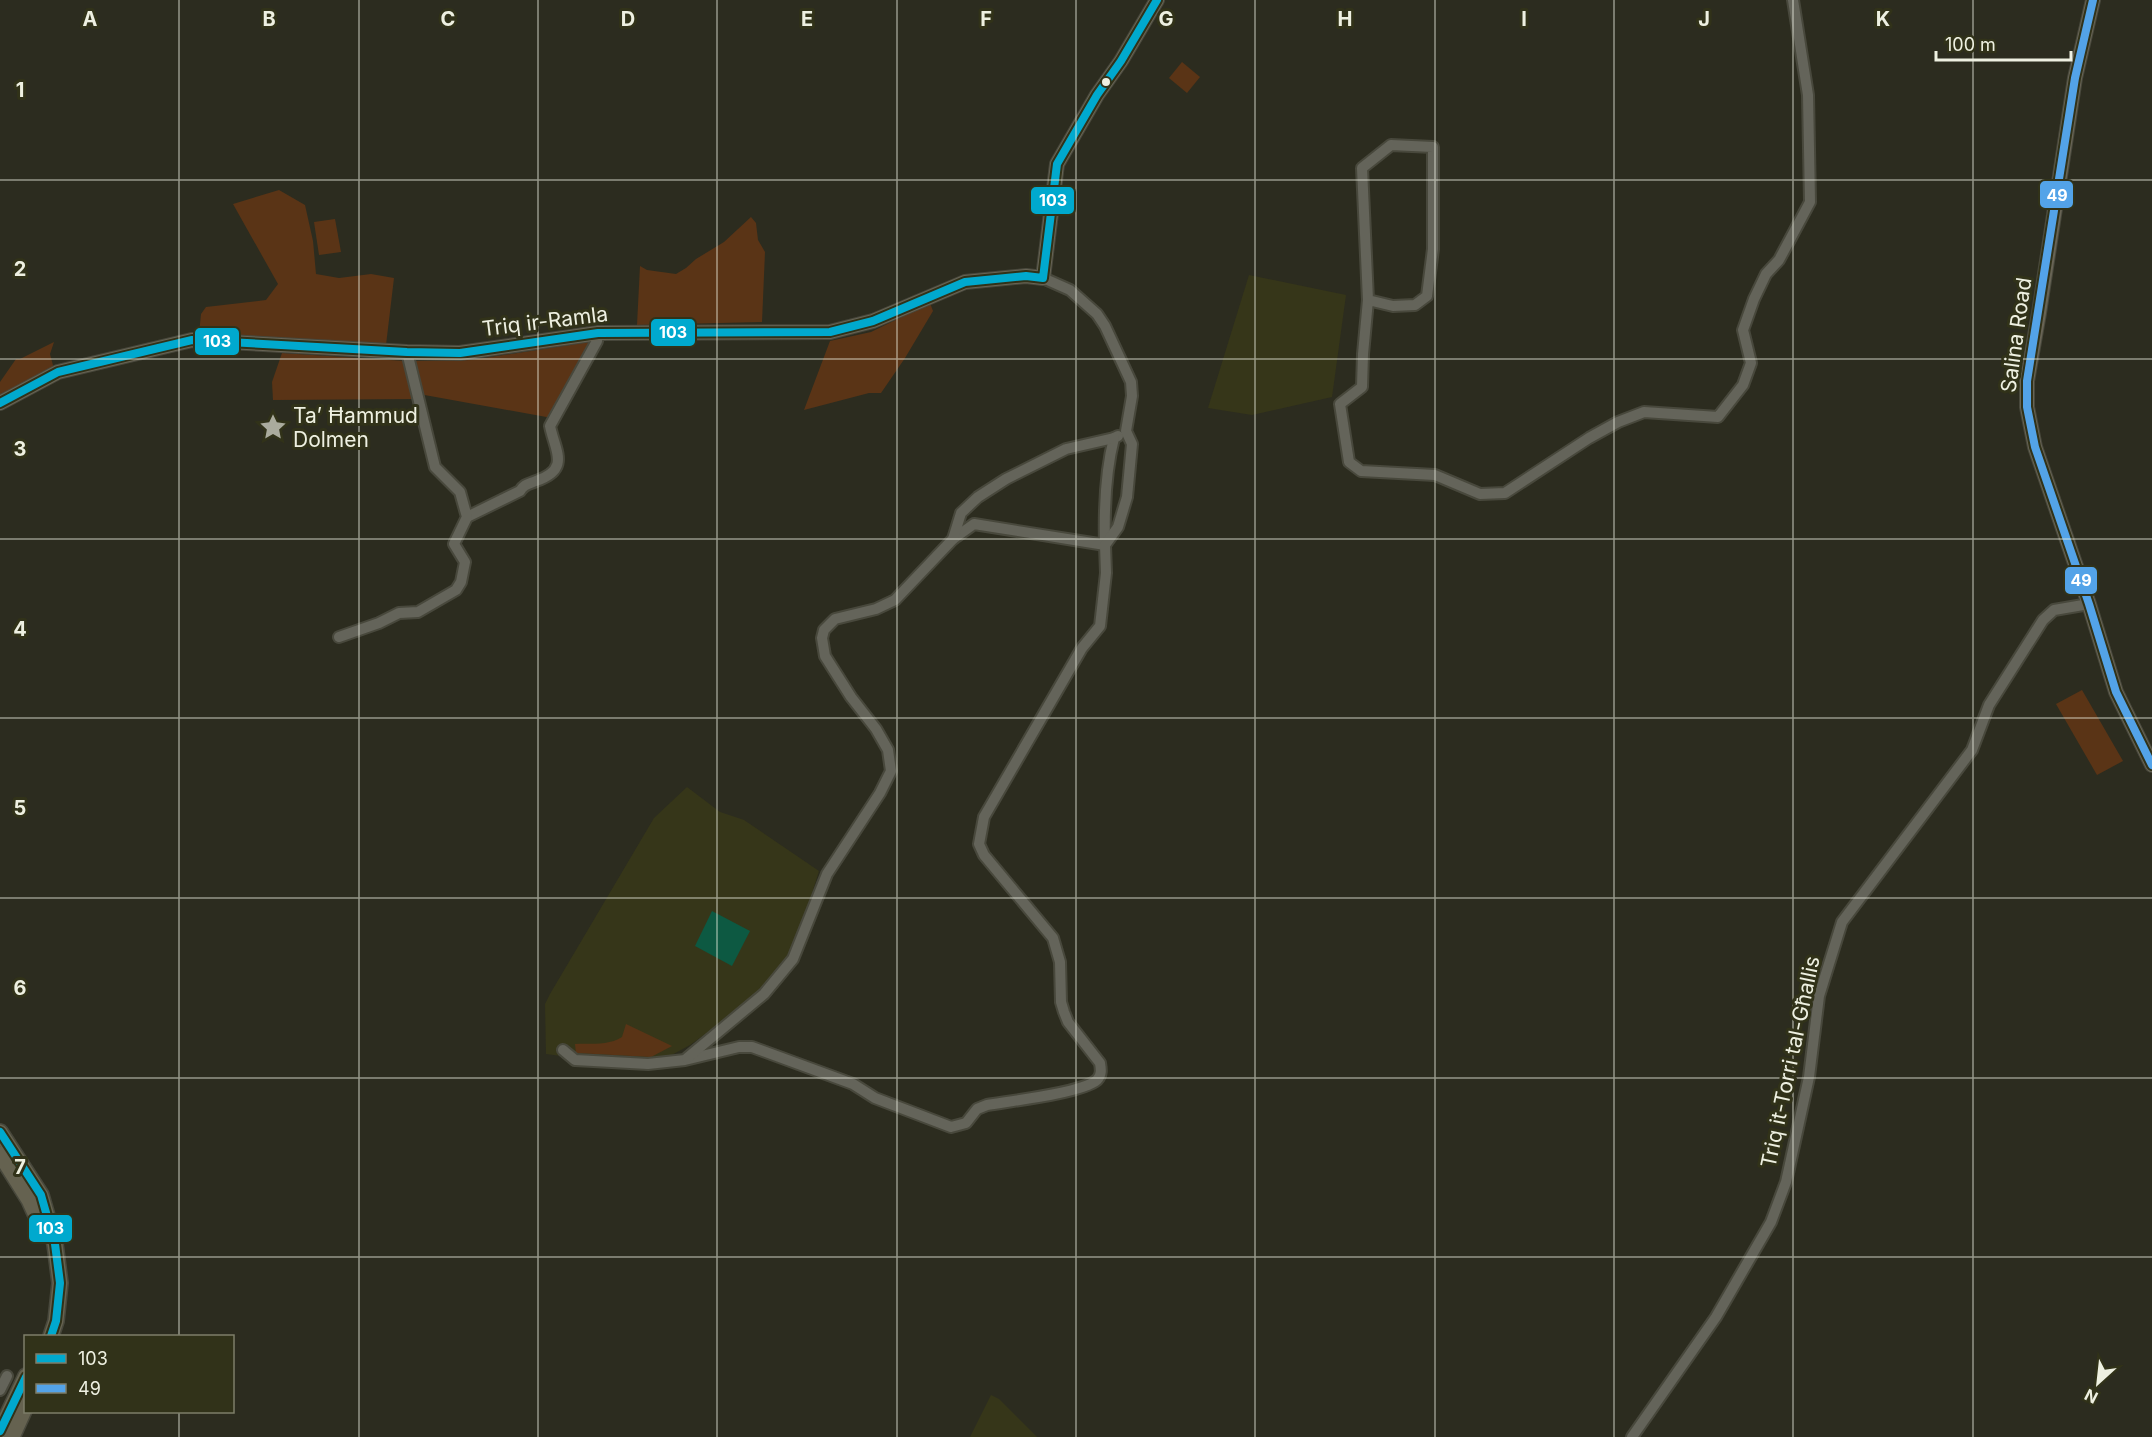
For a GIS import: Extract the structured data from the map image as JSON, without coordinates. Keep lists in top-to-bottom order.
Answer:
{
  "streets": {
    "main road": ["Triq ir-Ramla", "Salina Road"],
    "street": ["Triq it-Torri tal-Għallis"]
  },
  "crossings": [
    ["Salina Road", "Triq it-Torri tal-Għallis"]
  ],
  "places": {
    "place": ["Ta’ Ħammud Dolmen"]
  },
  "lines": ["transit line 103", "transit line 49"],
  "legend": ["103", "49"],
  "scale_bar": "100 m",
  "north": "bottom left",
  "grid": {
    "columns": [
      "A",
      "B",
      "C",
      "D",
      "E",
      "F",
      "G",
      "H",
      "I",
      "J",
      "K"
    ],
    "rows": [
      "1",
      "2",
      "3",
      "4",
      "5",
      "6",
      "7"
    ]
  }
}
